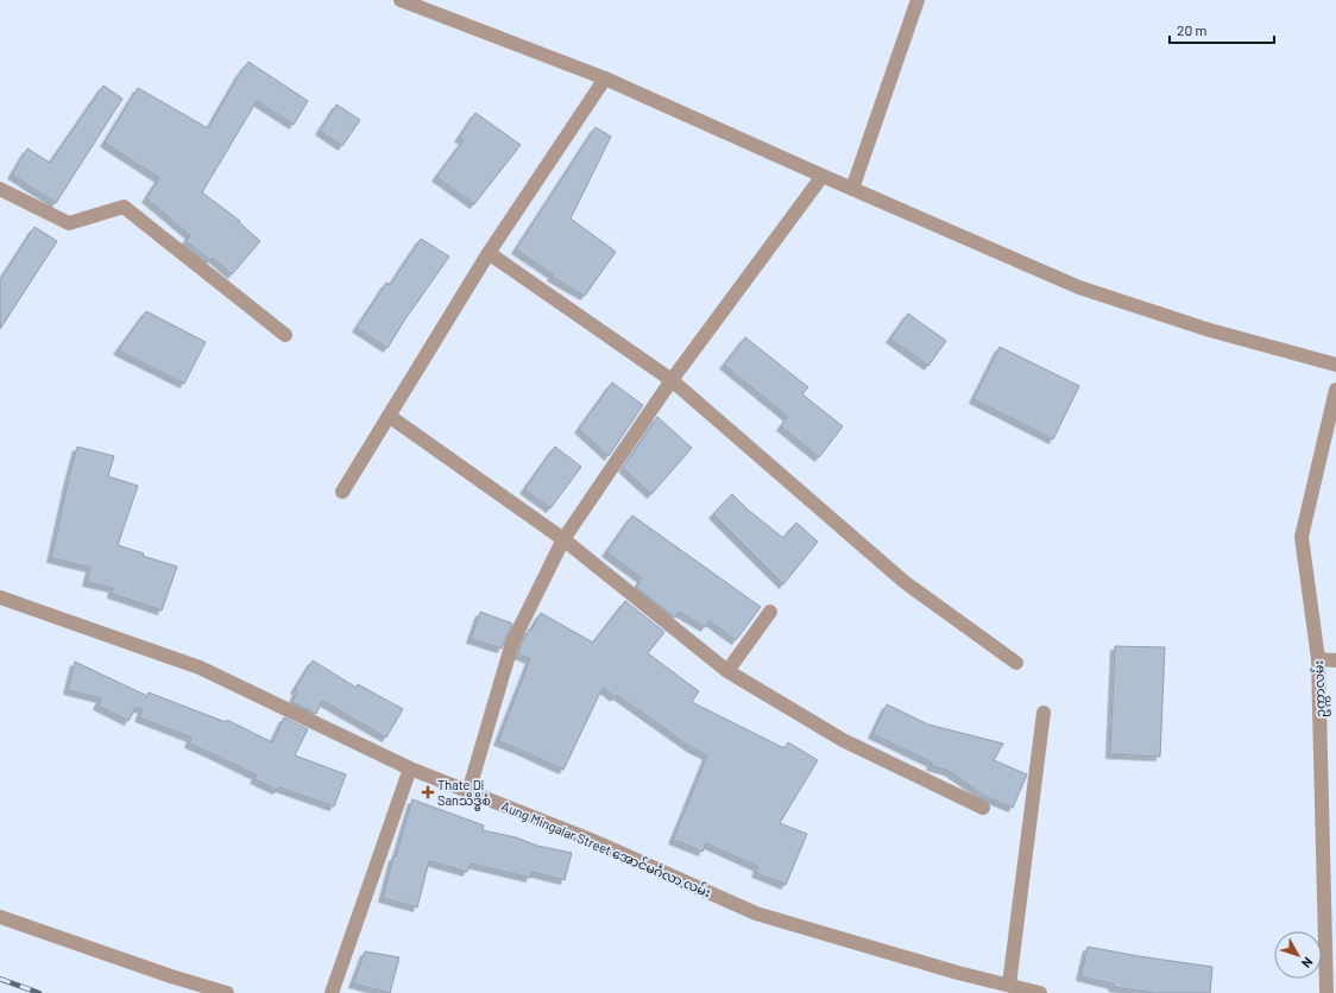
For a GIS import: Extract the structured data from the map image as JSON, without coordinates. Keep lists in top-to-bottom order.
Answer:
{
  "streets": {
    "street": ["ဥက္ကာလမ်း", "Aung Mingalar Street အောင်မင်္ဂလာ လမ်း"]
  },
  "places": {
    "health": ["Thate Di Sanသိဒ္ဓိစံ"]
  },
  "scale_bar": "20 m",
  "north": "bottom right"
}
